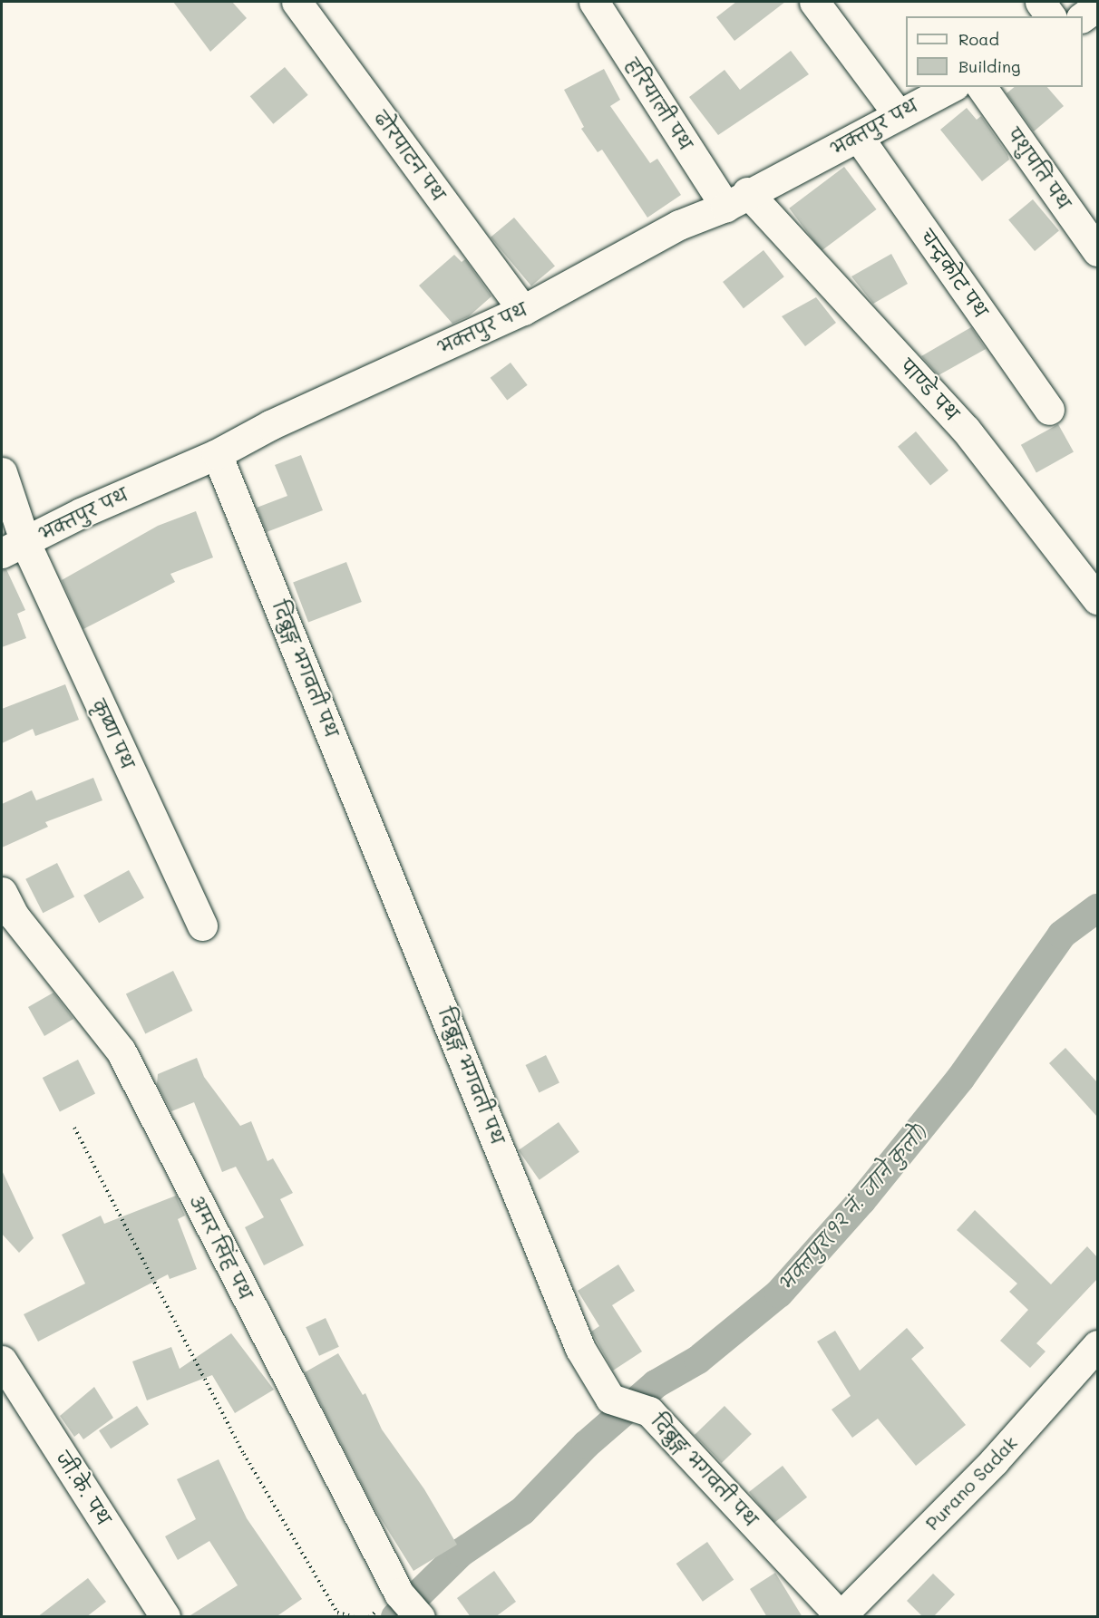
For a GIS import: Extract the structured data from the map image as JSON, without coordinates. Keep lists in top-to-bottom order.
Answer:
{
  "streets": {
    "street": [
      "हरियाली पथ",
      "भक्तपुर पथ",
      "ढोरपाटन पथ",
      "पशुपति पथ",
      "चन्द्रकोट पथ",
      "पाण्डे पथ",
      "दिब्रुङ्ग भगवती पथ",
      "कृष्ण पथ",
      "अमर सिंह पथ",
      "Purano Sadak",
      "जी.के. पथ"
    ]
  },
  "crossings": [
    ["हरियाली पथ", "भक्तपुर पथ"],
    ["हरियाली पथ", "पाण्डे पथ"],
    ["भक्तपुर पथ", "ढोरपाटन पथ"],
    ["भक्तपुर पथ", "चन्द्रकोट पथ"],
    ["भक्तपुर पथ", "पाण्डे पथ"],
    ["भक्तपुर पथ", "दिब्रुङ्ग भगवती पथ"],
    ["भक्तपुर पथ", "कृष्ण पथ"],
    ["दिब्रुङ्ग भगवती पथ", "Purano Sadak"]
  ],
  "water": ["भक्तपुर(१२ नं. जाने कुलो)"],
  "legend": ["Road", "Building"]
}
